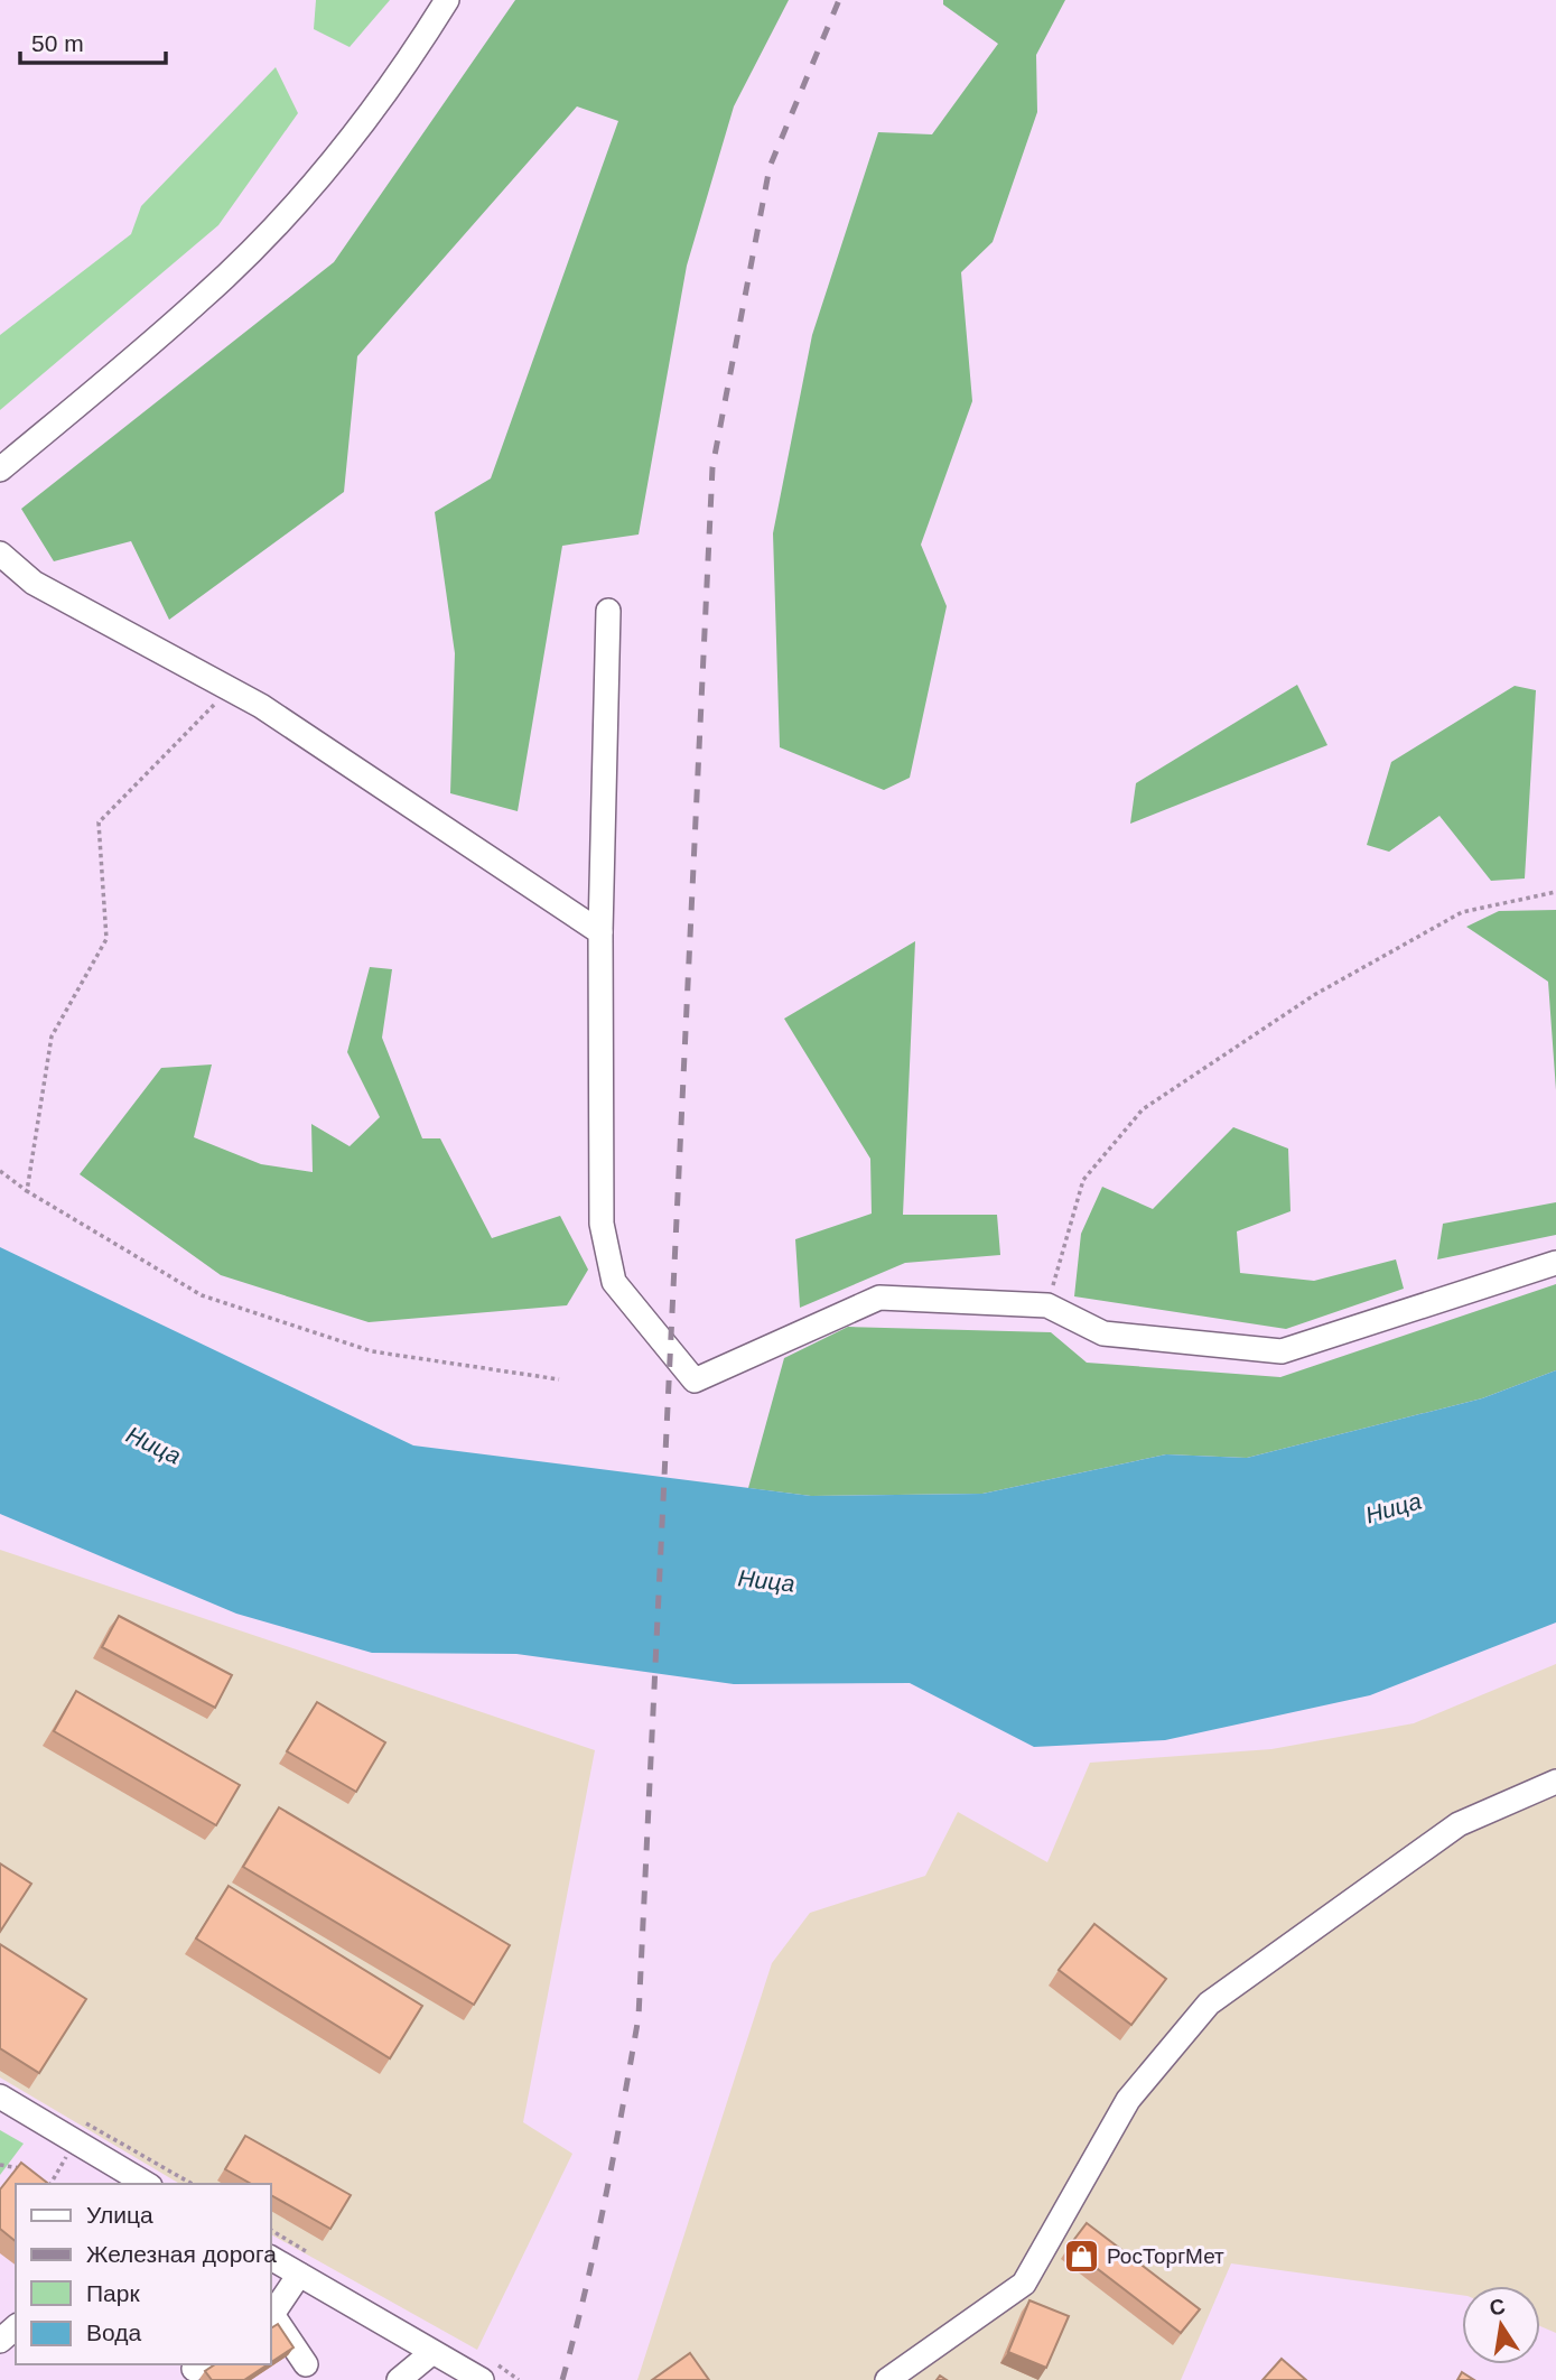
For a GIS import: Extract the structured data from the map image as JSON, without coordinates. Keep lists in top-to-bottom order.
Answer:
{
  "water": ["Ница"],
  "places": {
    "shop": ["РосТоргМет"]
  },
  "legend": [
    "Улица",
    "Железная дорога",
    "Парк",
    "Вода"
  ],
  "scale_bar": "50 m",
  "north": "top"
}
